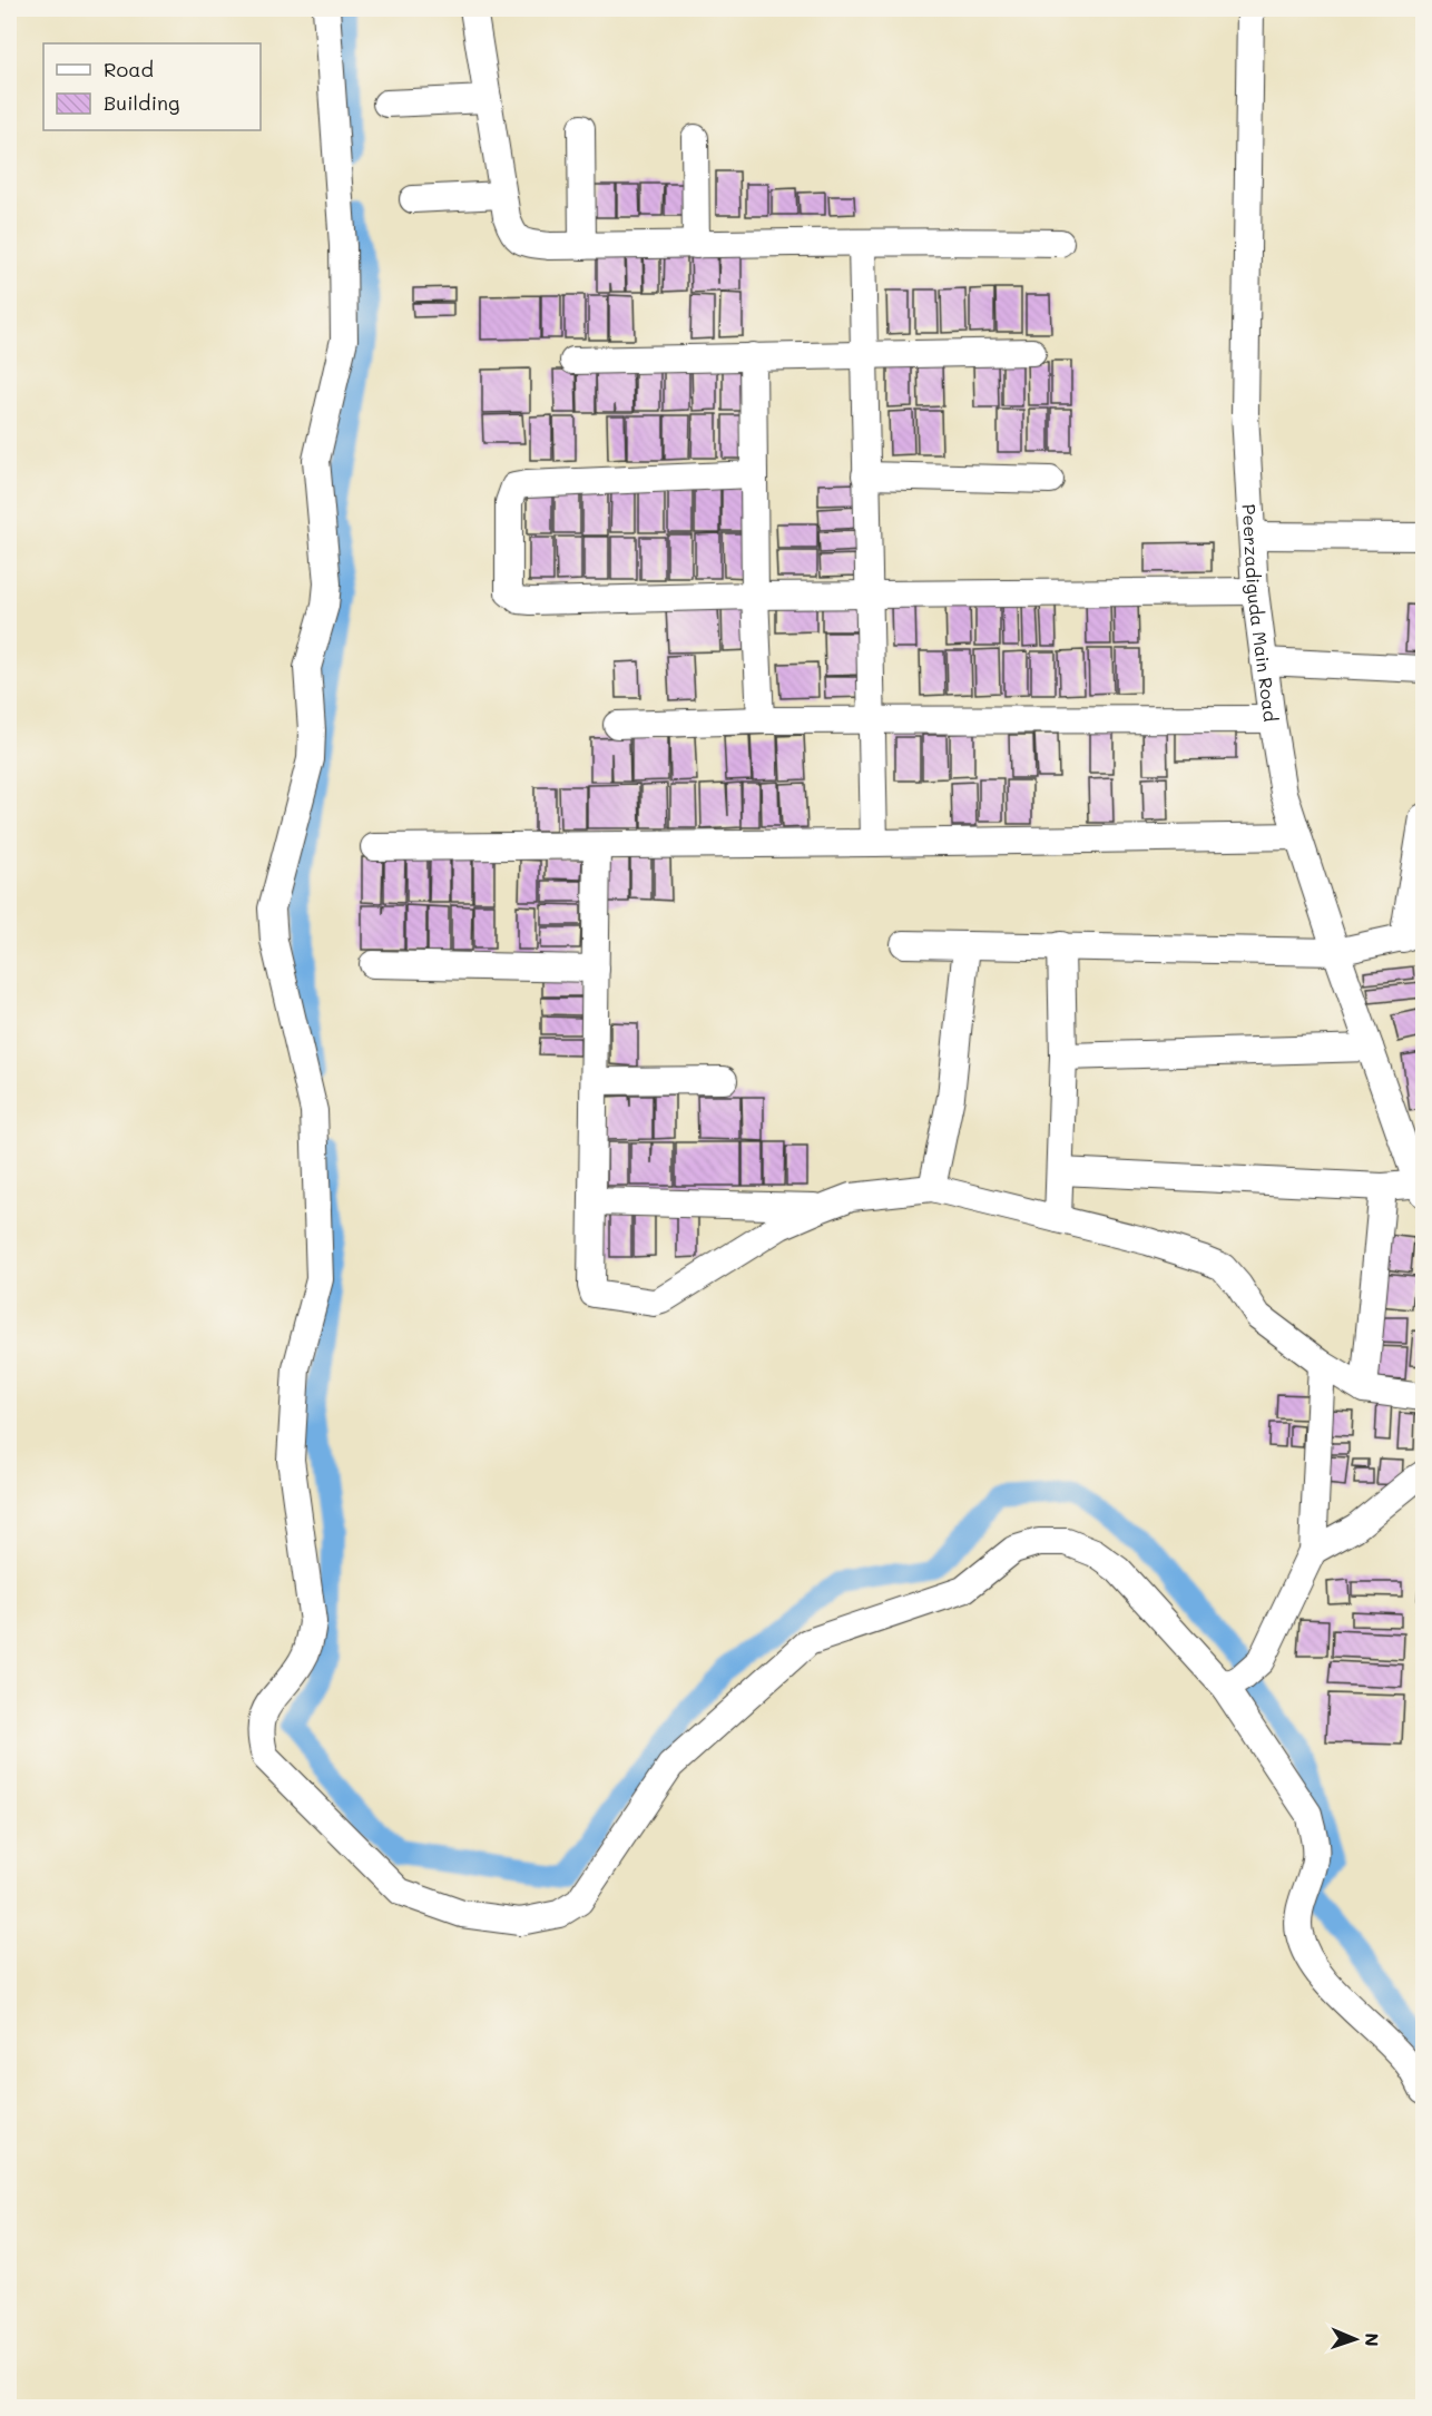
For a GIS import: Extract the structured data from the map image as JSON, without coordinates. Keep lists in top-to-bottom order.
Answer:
{
  "streets": {
    "street": ["Peerzadiguda Main Road"]
  },
  "legend": ["Road", "Building"],
  "north": "right"
}
